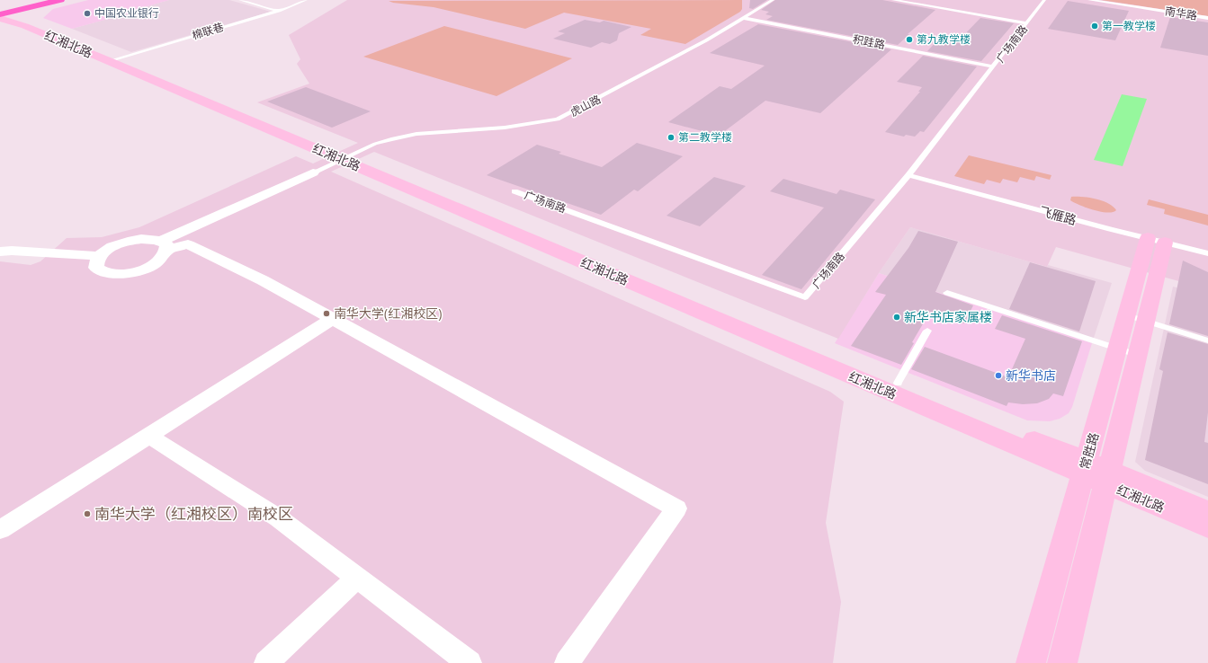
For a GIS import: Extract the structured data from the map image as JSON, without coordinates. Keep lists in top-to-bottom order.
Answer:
{
  "streets": {
    "main road": ["红湘北路", "常胜路"],
    "lane": [
      "南华路",
      "棉联巷",
      "积跬路",
      "广场南路",
      "虎山路",
      "飞雁路"
    ]
  },
  "crossings": [
    ["棉联巷", "红湘北路"],
    ["积跬路", "广场南路"],
    ["积跬路", "虎山路"],
    ["红湘北路", "常胜路"],
    ["广场南路", "飞雁路"],
    ["飞雁路", "常胜路"]
  ],
  "places": [
    "中国农业银行",
    "第一教学楼",
    "第九教学楼",
    "第二教学楼",
    "南华大学(红湘校区)",
    "新华书店家属楼",
    "新华书店",
    "南华大学（红湘校区）南校区"
  ]
}
